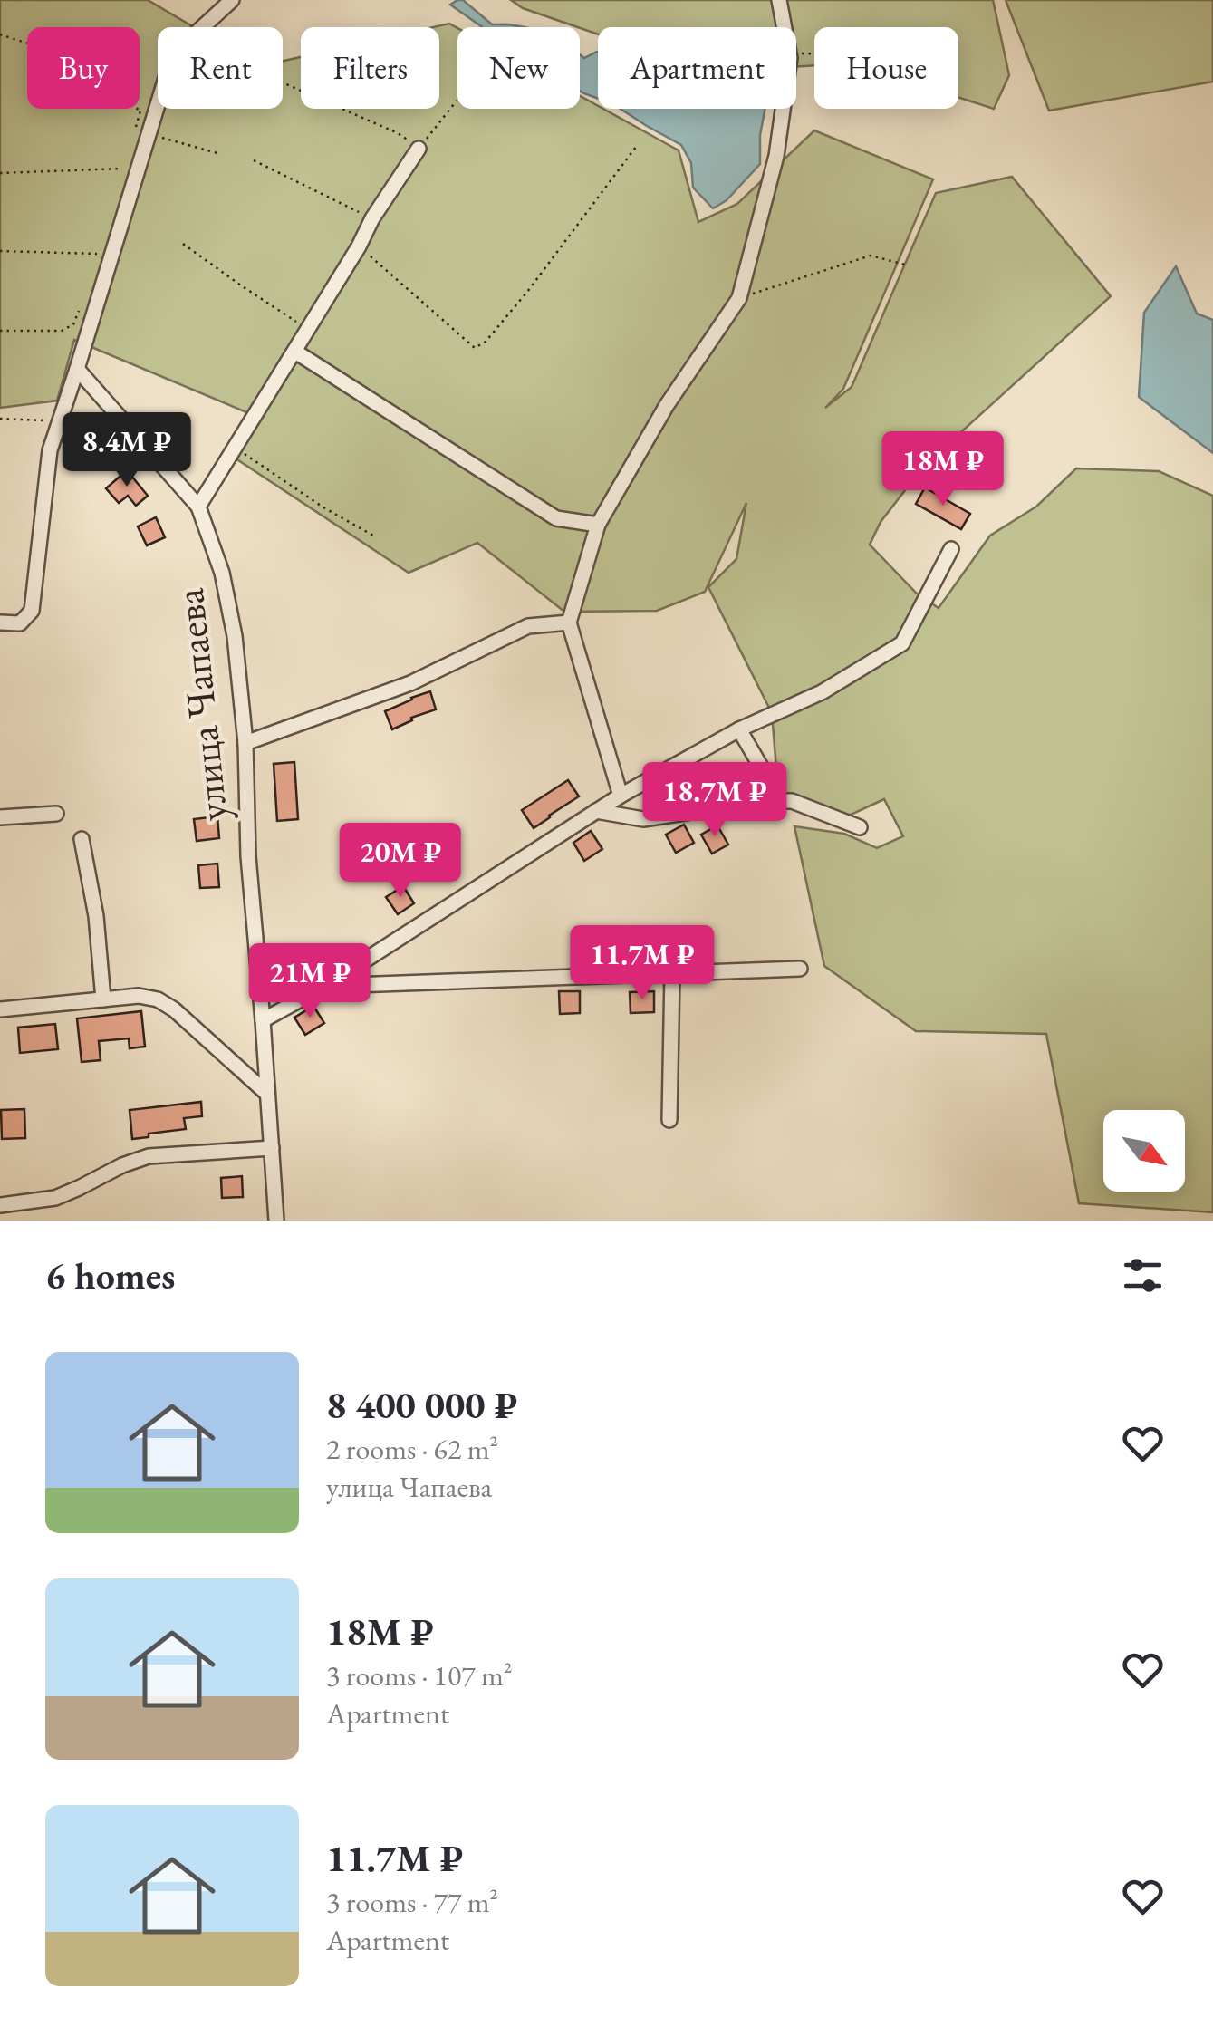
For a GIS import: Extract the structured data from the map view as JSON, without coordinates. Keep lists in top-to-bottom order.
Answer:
{
  "streets": {
    "street": ["улица Чапаева"]
  },
  "north": "bottom right",
  "page": {
    "chip": [
      "Buy",
      "Rent",
      "Filters",
      "New",
      "Apartment",
      "House"
    ],
    "price": [
      "8.4M ₽",
      "18M ₽",
      "18.7M ₽",
      "20M ₽",
      "11.7M ₽",
      "21M ₽"
    ],
    "heading": "6 homes",
    "list": [
      {
        "name": "8 400 000 ₽",
        "note": "2 rooms · 62 m² · улица Чапаева"
      },
      {
        "name": "18M ₽",
        "note": "3 rooms · 107 m² · Apartment"
      },
      {
        "name": "11.7M ₽",
        "note": "3 rooms · 77 m² · Apartment"
      }
    ]
  }
}
